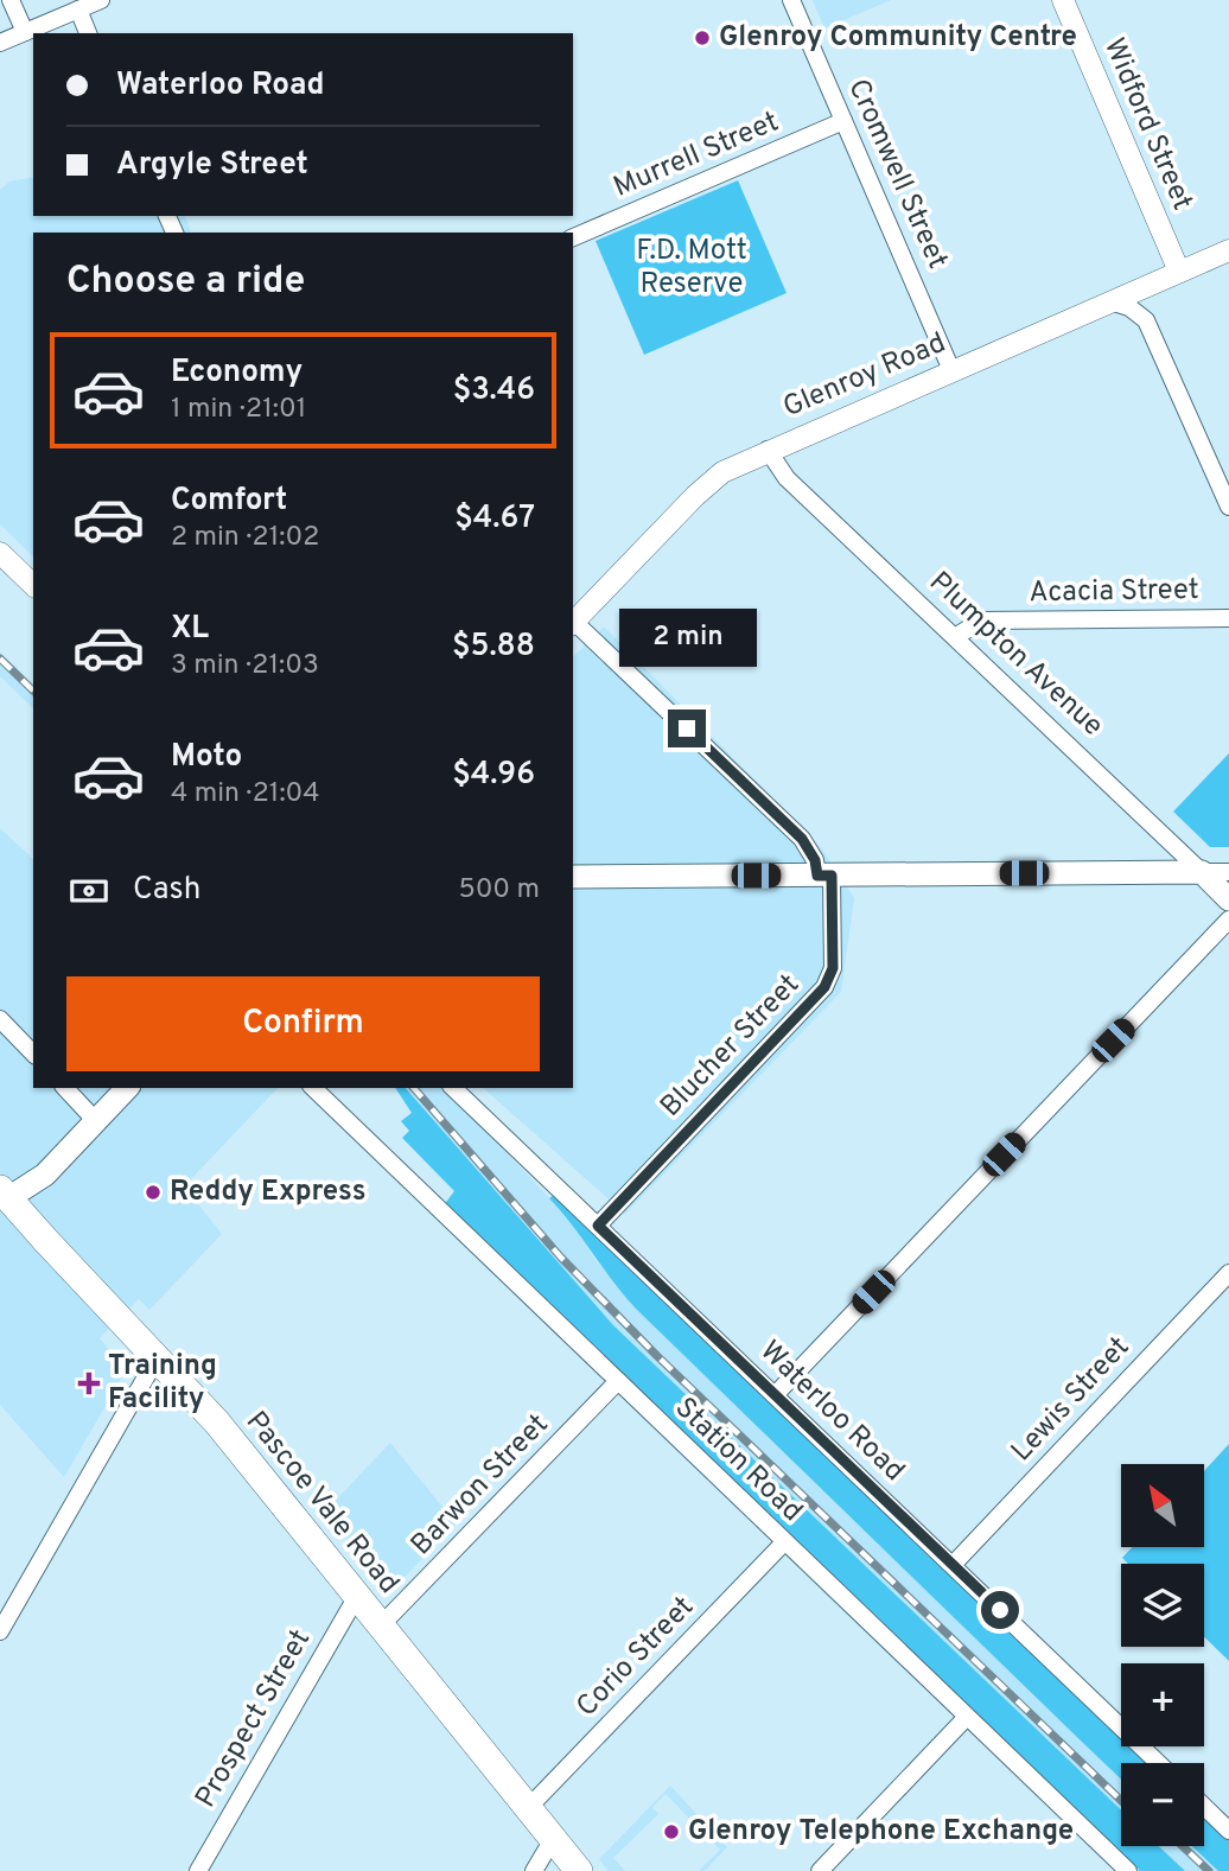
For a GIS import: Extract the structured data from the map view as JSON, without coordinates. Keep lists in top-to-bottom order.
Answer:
{
  "streets": {
    "main road": ["Plumpton Avenue", "Pascoe Vale Road"],
    "street": [
      "Widford Street",
      "Murrell Street",
      "Cromwell Street",
      "Glenroy Road",
      "Acacia Street",
      "Blucher Street",
      "Lewis Street",
      "Waterloo Road",
      "Station Road",
      "Barwon Street",
      "Corio Street",
      "Prospect Street"
    ]
  },
  "crossings": [
    ["Widford Street", "Glenroy Road"],
    ["Murrell Street", "Cromwell Street"],
    ["Cromwell Street", "Glenroy Road"],
    ["Glenroy Road", "Plumpton Avenue"],
    ["Acacia Street", "Plumpton Avenue"],
    ["Blucher Street", "Waterloo Road"],
    ["Lewis Street", "Waterloo Road"],
    ["Station Road", "Barwon Street"],
    ["Station Road", "Corio Street"],
    ["Barwon Street", "Pascoe Vale Road"],
    ["Pascoe Vale Road", "Corio Street"],
    ["Pascoe Vale Road", "Prospect Street"]
  ],
  "parks": ["F.D. Mott Reserve"],
  "places": {
    "other": ["Glenroy Community Centre", "Reddy Express", "Glenroy Telephone Exchange"],
    "health": ["Training Facility"]
  },
  "north": "top left",
  "page": {
    "banner": ["Waterloo Road", "Argyle Street"],
    "heading": "Choose a ride",
    "list": [
      {
        "name": "Economy",
        "note": "1 min · 21:01",
        "value": "$3.46"
      },
      {
        "name": "Comfort",
        "note": "2 min · 21:02",
        "value": "$4.67"
      },
      {
        "name": "XL",
        "note": "3 min · 21:03",
        "value": "$5.88"
      },
      {
        "name": "Moto",
        "note": "4 min · 21:04",
        "value": "$4.96"
      }
    ],
    "bubble": "2 min",
    "pay": ["Cash", "500 m"],
    "buttons": "Confirm",
    "map_buttons": ["+", "−"]
  }
}
